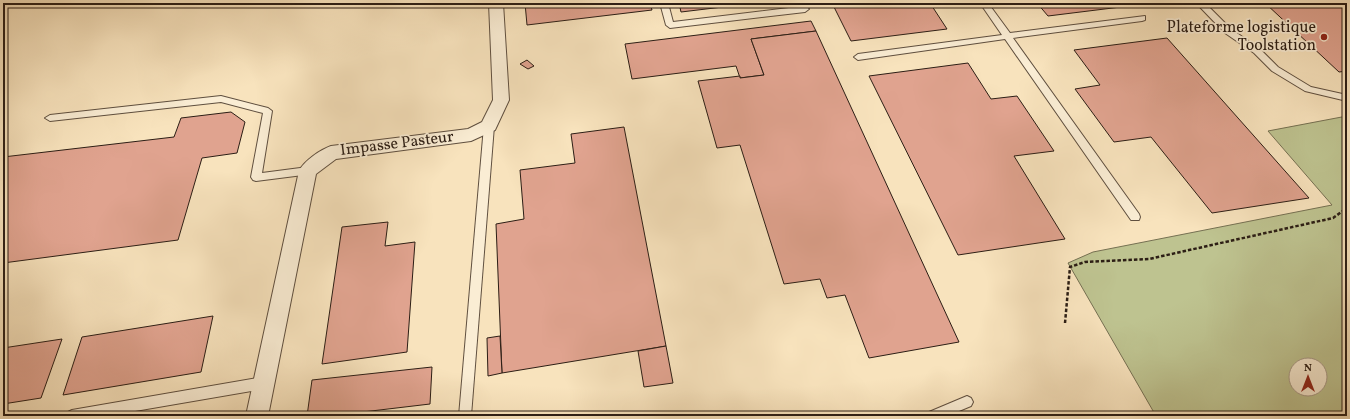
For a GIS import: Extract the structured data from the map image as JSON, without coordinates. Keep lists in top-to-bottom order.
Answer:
{
  "streets": {
    "street": ["Impasse Pasteur"]
  },
  "places": ["Plateforme logistique Toolstation"],
  "north": "top"
}
